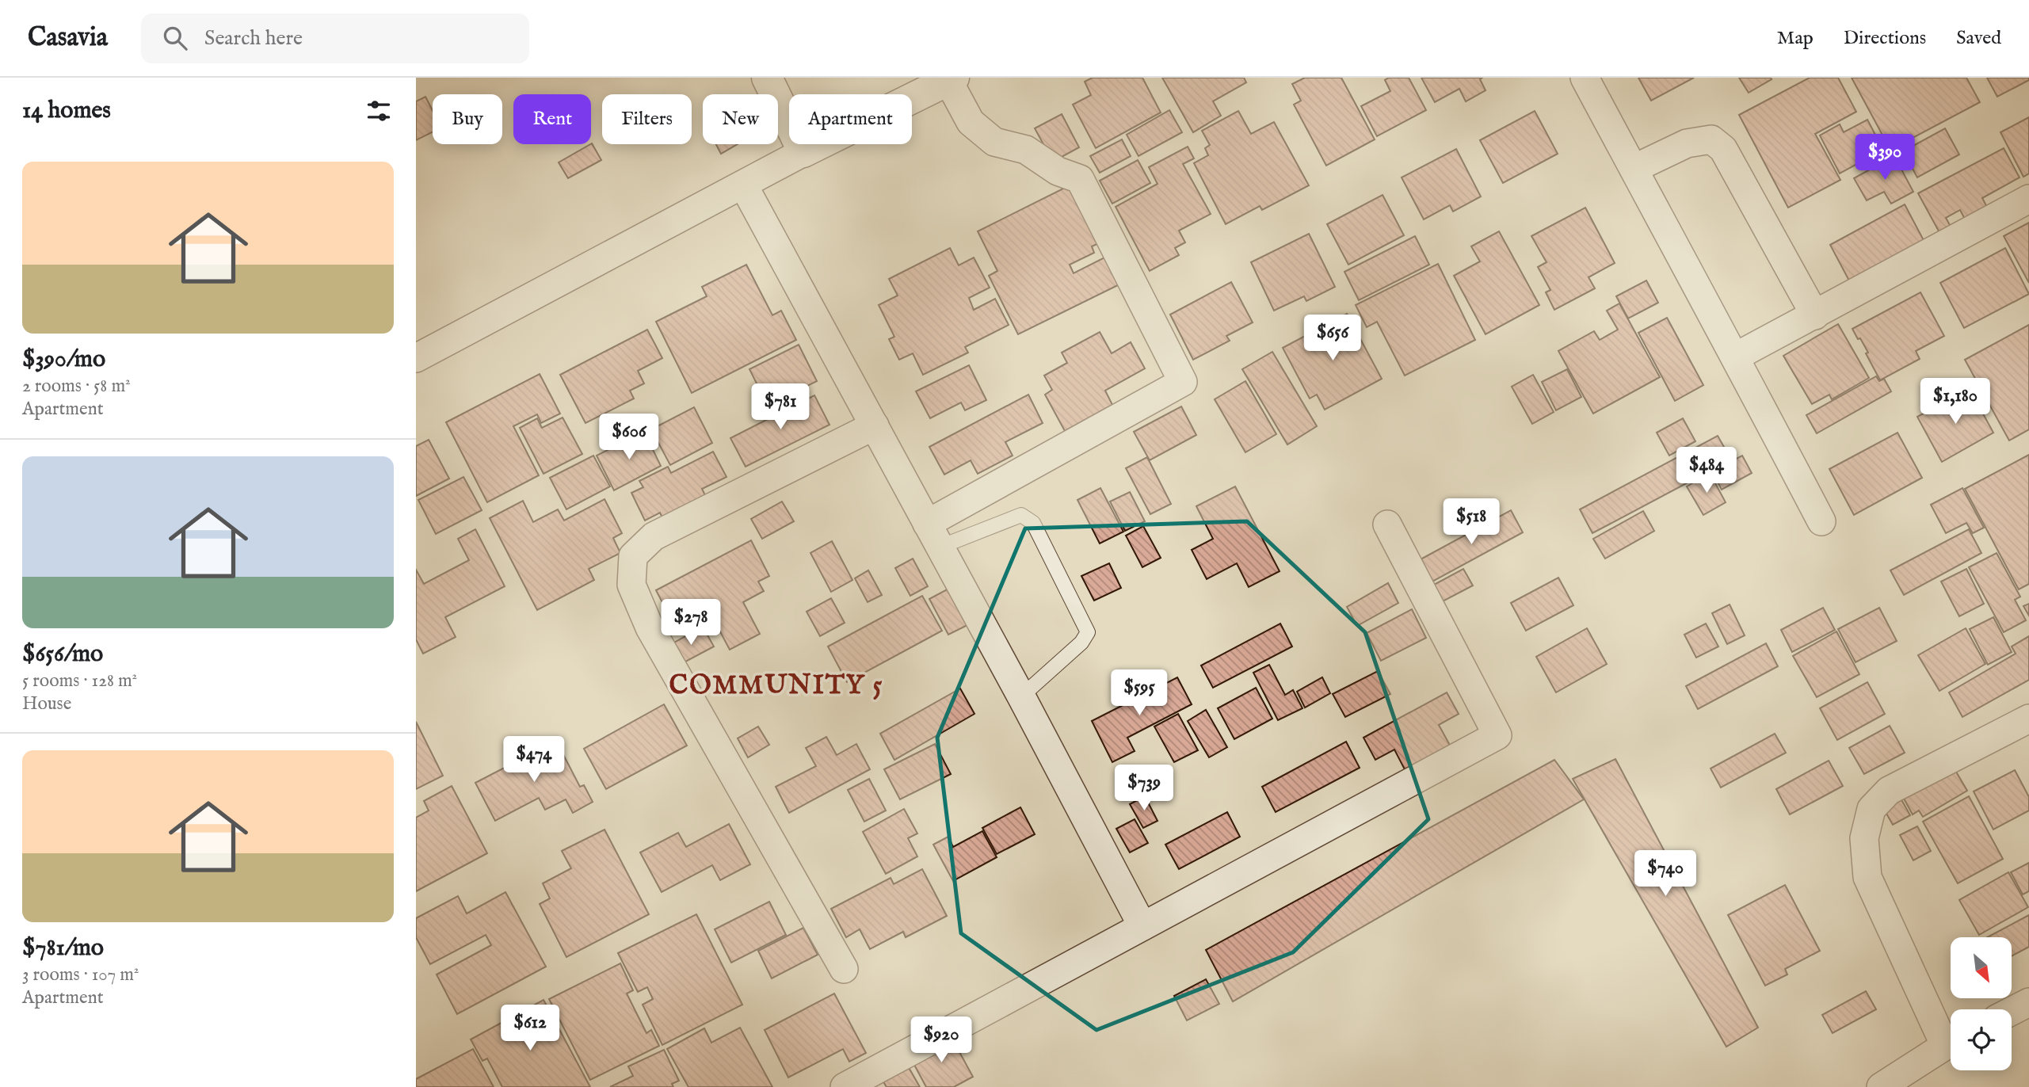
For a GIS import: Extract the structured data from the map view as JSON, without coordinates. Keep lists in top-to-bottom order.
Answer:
{
  "districts": ["COMMUNITY 5"],
  "north": "bottom right",
  "page": {
    "header": "Casavia",
    "search": "Search here",
    "nav": ["Map", "Directions", "Saved"],
    "heading": "14 homes",
    "chip": [
      "Buy",
      "Rent",
      "Filters",
      "New",
      "Apartment"
    ],
    "price": [
      "$390",
      "$656",
      "$1,180",
      "$781",
      "$606",
      "$484",
      "$518",
      "$278",
      "$595",
      "$474",
      "$739",
      "$740",
      "$612",
      "$920"
    ],
    "list": [
      {
        "name": "$390/mo",
        "note": "2 rooms · 58 m² · Apartment"
      },
      {
        "name": "$656/mo",
        "note": "5 rooms · 128 m² · House"
      },
      {
        "name": "$781/mo",
        "note": "3 rooms · 107 m² · Apartment"
      }
    ]
  }
}
